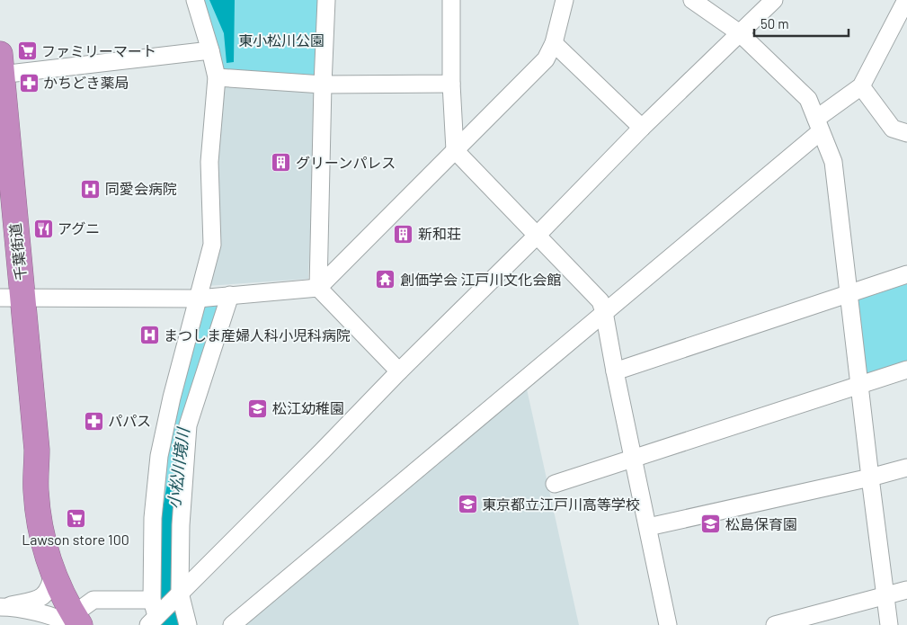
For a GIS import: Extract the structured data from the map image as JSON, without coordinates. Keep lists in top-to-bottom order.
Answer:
{
  "streets": {
    "highway": ["千葉街道"]
  },
  "water": ["小松川境川"],
  "parks": ["東小松川公園"],
  "places": {
    "supermarket": ["ファミリーマート", "Lawson store 100"],
    "pharmacy": ["かちどき薬局", "パパス"],
    "building": ["グリーンパレス", "新和荘"],
    "hospital": ["同愛会病院", "まつしま産婦人科小児科病院"],
    "restaurant": ["アグニ"],
    "temple": ["創価学会 江戸川文化会館"],
    "school or university": ["松江幼稚園", "東京都立江戸川高等学校", "松島保育園"]
  },
  "scale_bar": "50 m"
}
